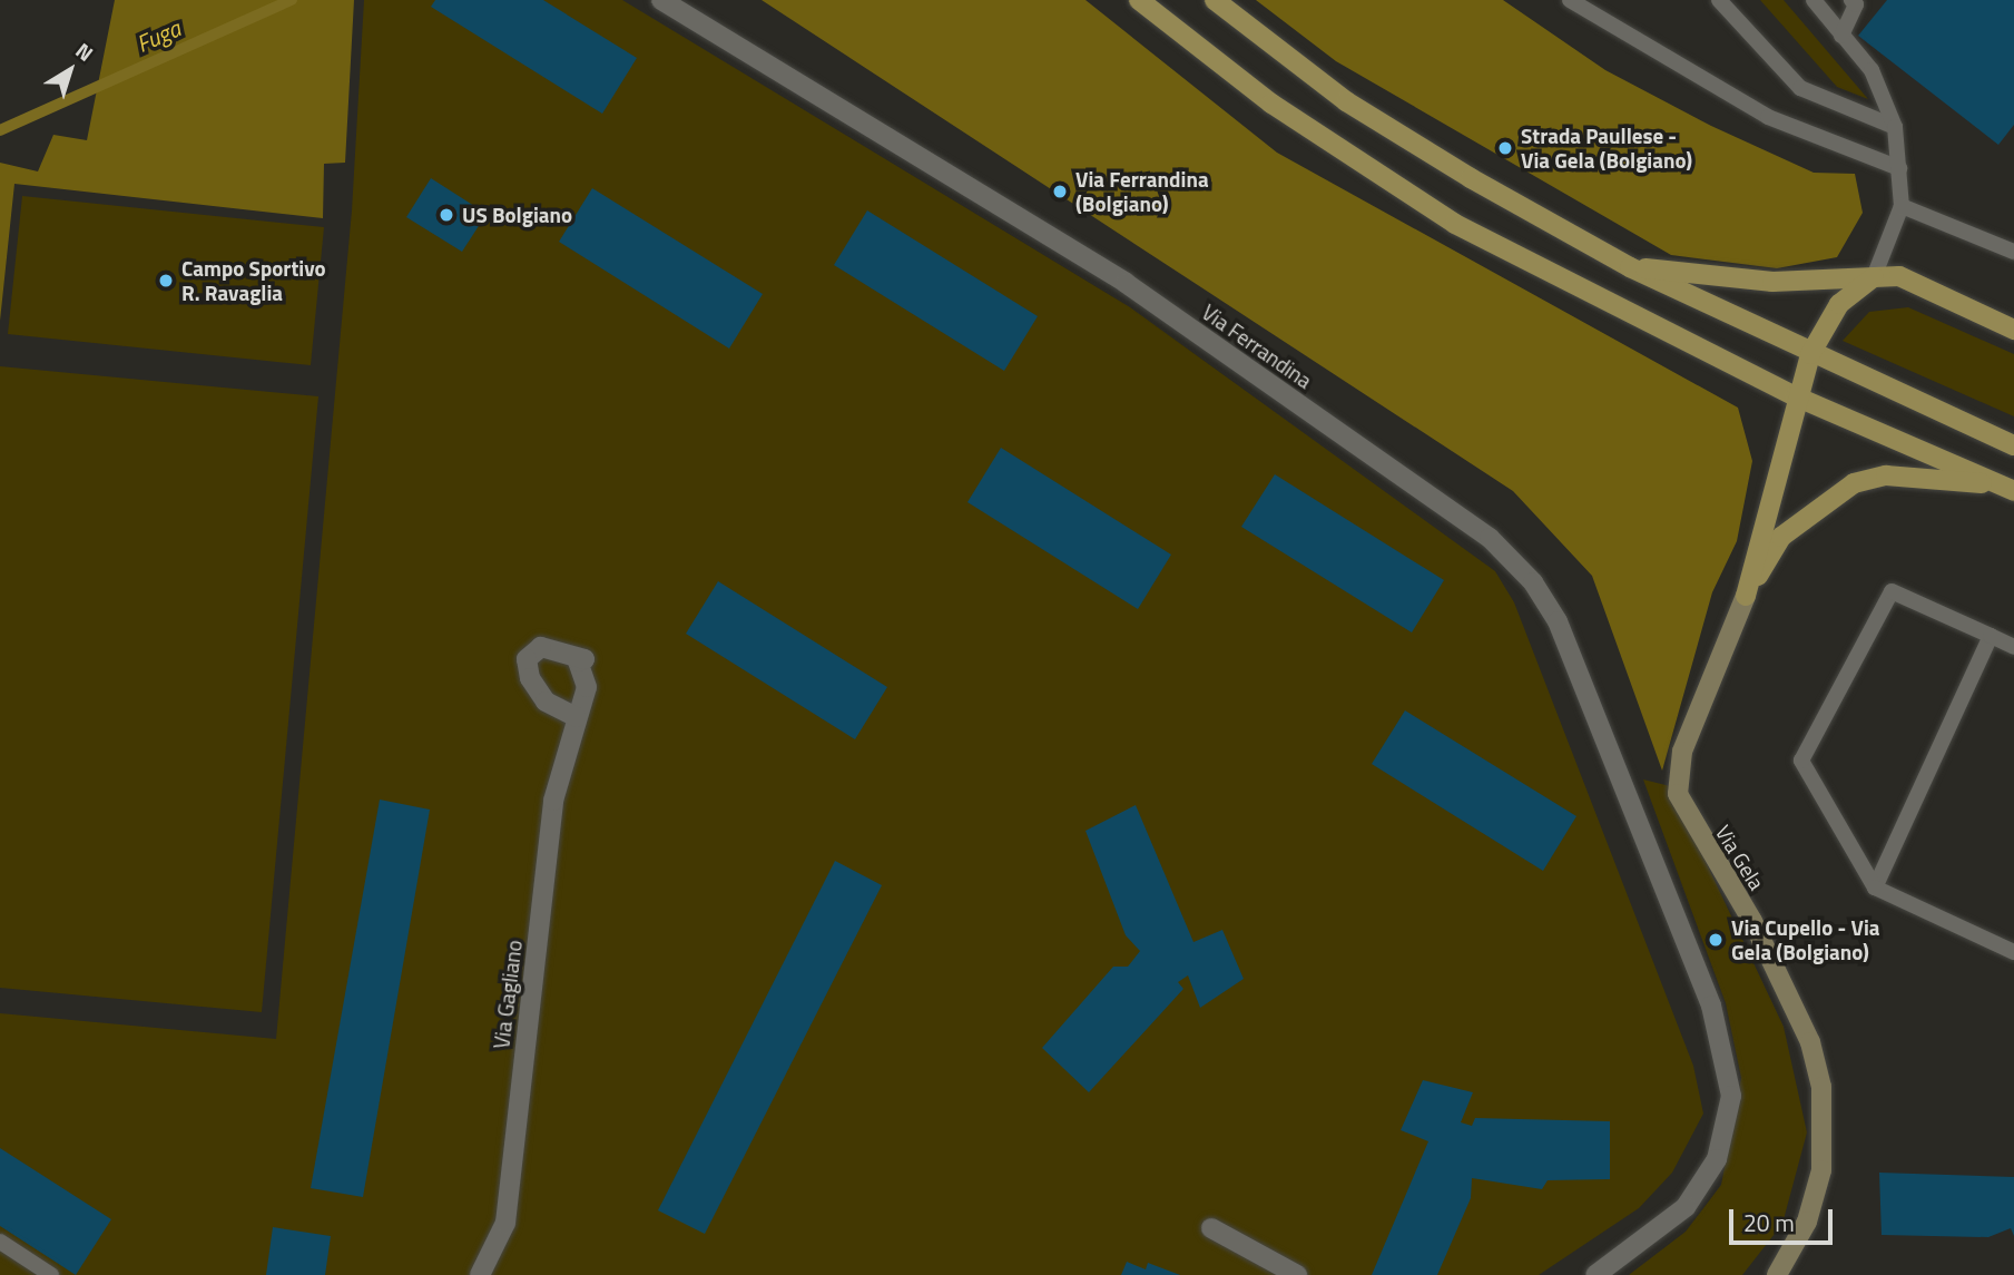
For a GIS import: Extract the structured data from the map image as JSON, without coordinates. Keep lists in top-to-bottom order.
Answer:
{
  "streets": {
    "street": ["Via Ferrandina", "Via Gela", "Via Gagliano"]
  },
  "water": ["Fuga"],
  "places": [
    "Strada Paullese - Via Gela (Bolgiano)",
    "Via Ferrandina (Bolgiano)",
    "US Bolgiano",
    "Campo Sportivo R. Ravaglia",
    "Via Cupello - Via Gela (Bolgiano)"
  ],
  "scale_bar": "20 m",
  "north": "top right"
}
